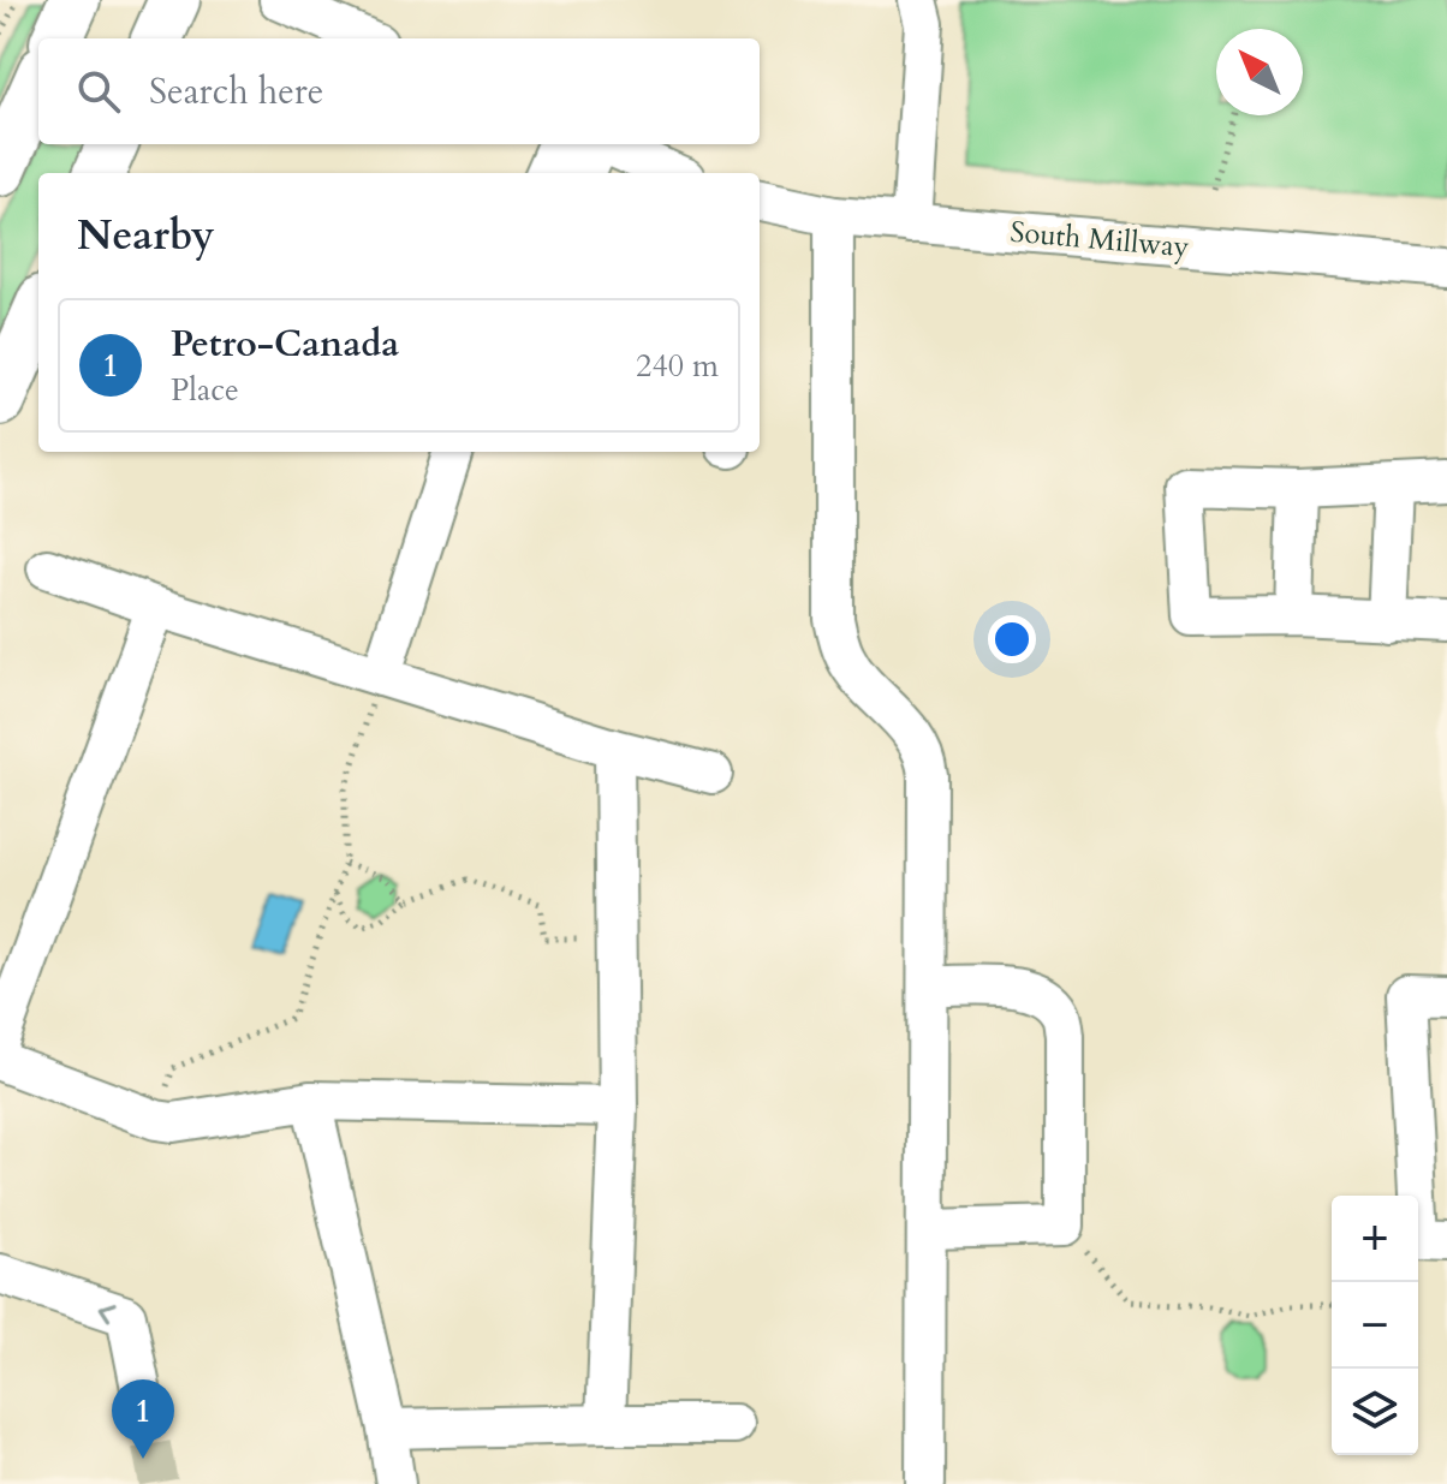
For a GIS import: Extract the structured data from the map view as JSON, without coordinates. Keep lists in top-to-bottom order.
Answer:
{
  "streets": {
    "street": ["South Millway"]
  },
  "north": "top left",
  "page": {
    "search": "Search here",
    "heading": "Nearby",
    "list": [
      {
        "mark": "1",
        "name": "Petro-Canada",
        "note": "Place",
        "value": "240 m"
      }
    ],
    "map_buttons": ["+", "−"],
    "pins": "1"
  }
}
